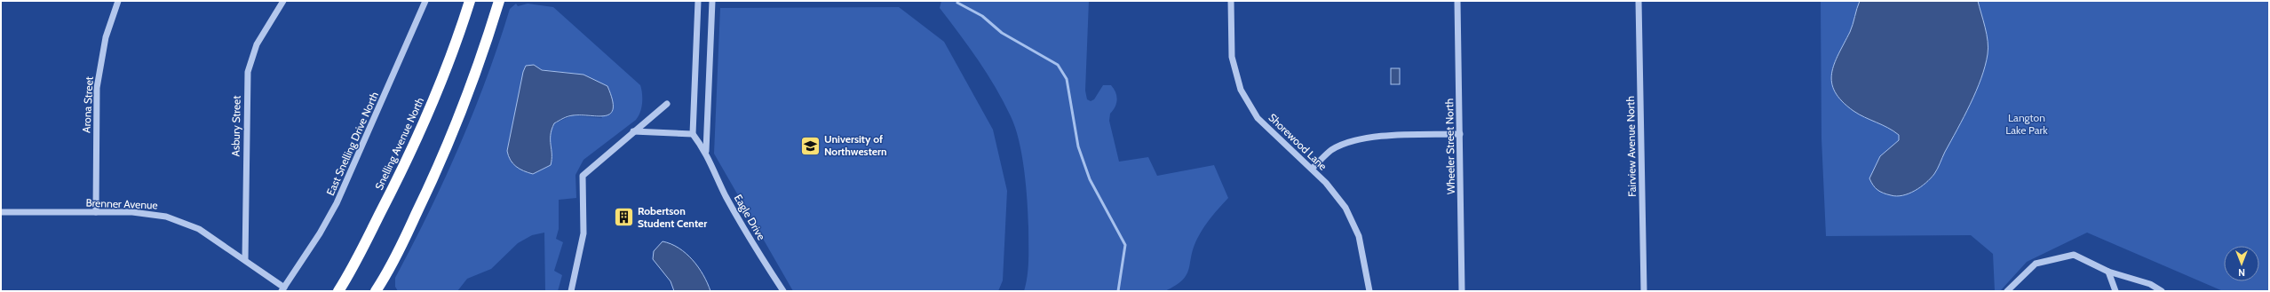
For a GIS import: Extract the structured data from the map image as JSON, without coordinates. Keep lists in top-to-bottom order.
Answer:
{
  "streets": {
    "highway": ["Snelling Avenue North"],
    "street": [
      "Arona Street",
      "Asbury Street",
      "Shorewood Lane",
      "East Snelling Drive North",
      "Wheeler Street North",
      "Fairview Avenue North",
      "Brenner Avenue",
      "Eagle Drive"
    ]
  },
  "crossings": [
    ["Arona Street", "Brenner Avenue"],
    ["Asbury Street", "Brenner Avenue"],
    ["East Snelling Drive North", "Brenner Avenue"]
  ],
  "parks": ["Langton Lake Park"],
  "places": {
    "school or university": ["University of Northwestern"],
    "building": ["Robertson Student Center"]
  },
  "north": "bottom"
}
